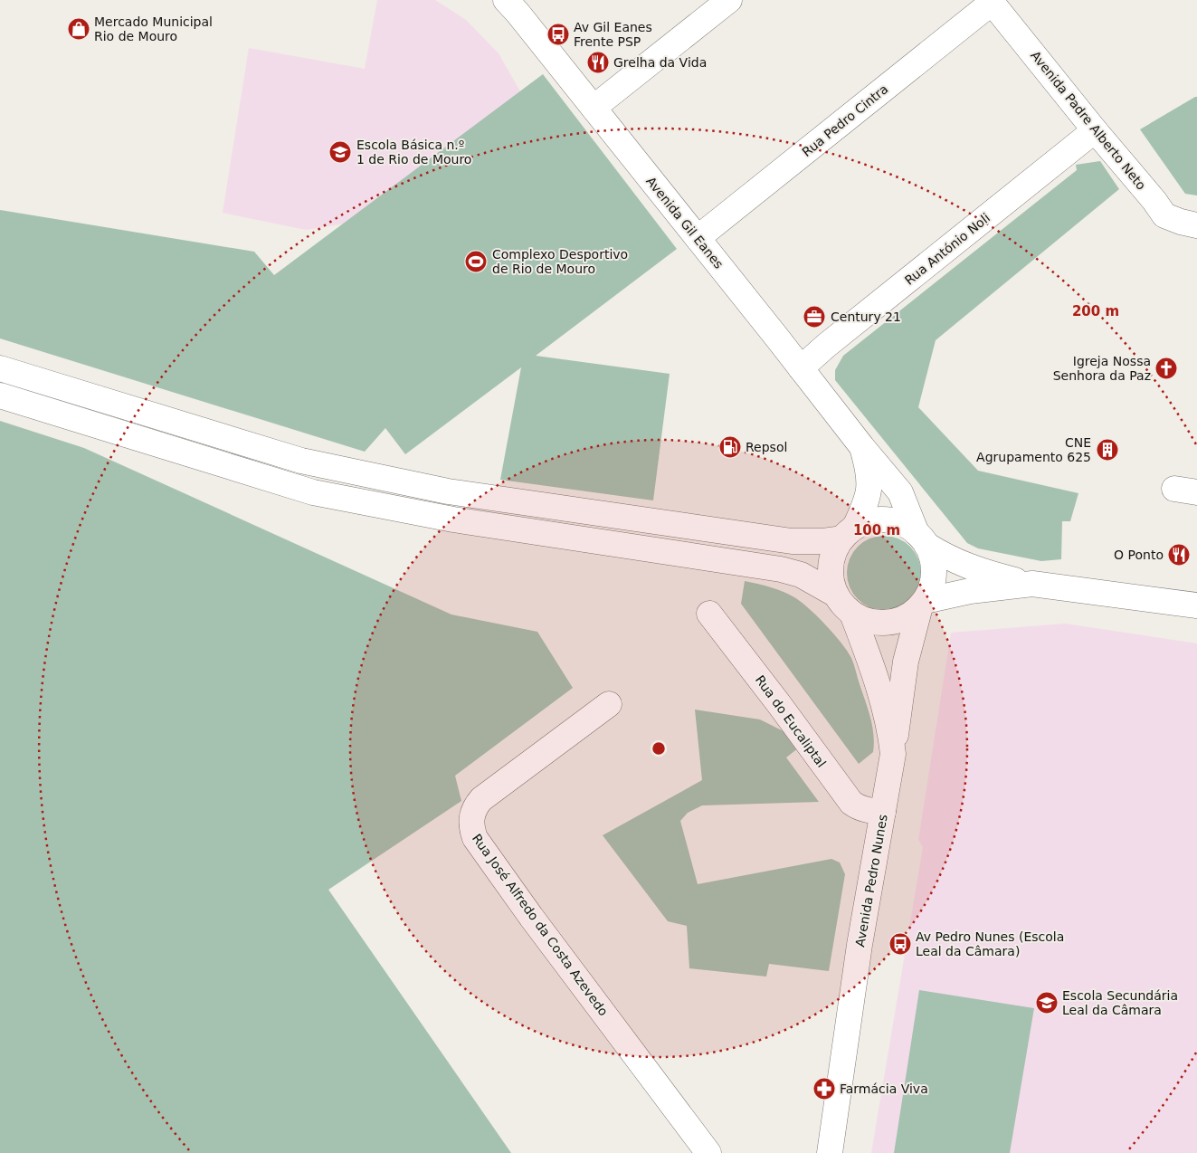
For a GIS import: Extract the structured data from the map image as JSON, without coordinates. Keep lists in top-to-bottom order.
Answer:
{
  "streets": {
    "main road": [
      "Rua Pedro Cintra",
      "Avenida Padre Alberto Neto",
      "Avenida Gil Eanes",
      "Rua António Noli",
      "Rua do Eucaliptal",
      "Avenida Pedro Nunes",
      "Rua José Alfredo da Costa Azevedo"
    ]
  },
  "crossings": [
    ["Rua Pedro Cintra", "Avenida Padre Alberto Neto"],
    ["Rua Pedro Cintra", "Avenida Gil Eanes"],
    ["Avenida Padre Alberto Neto", "Rua António Noli"],
    ["Avenida Gil Eanes", "Rua António Noli"],
    ["Avenida Gil Eanes", "Avenida Pedro Nunes"],
    ["Rua do Eucaliptal", "Avenida Pedro Nunes"]
  ],
  "places": {
    "shop": ["Mercado Municipal Rio de Mouro"],
    "bus stop": ["Av Gil Eanes Frente PSP", "Av Pedro Nunes (Escola Leal da Câmara)"],
    "restaurant": ["Grelha da Vida", "O Ponto"],
    "school or university": ["Escola Básica n.º 1 de Rio de Mouro", "Escola Secundária Leal da Câmara"],
    "sports": ["Complexo Desportivo de Rio de Mouro"],
    "office": ["Century 21"],
    "church": ["Igreja Nossa Senhora da Paz"],
    "fuel station": ["Repsol"],
    "building": ["CNE Agrupamento 625"],
    "pharmacy": ["Farmácia Viva"]
  },
  "rings": ["200 m", "100 m"]
}
